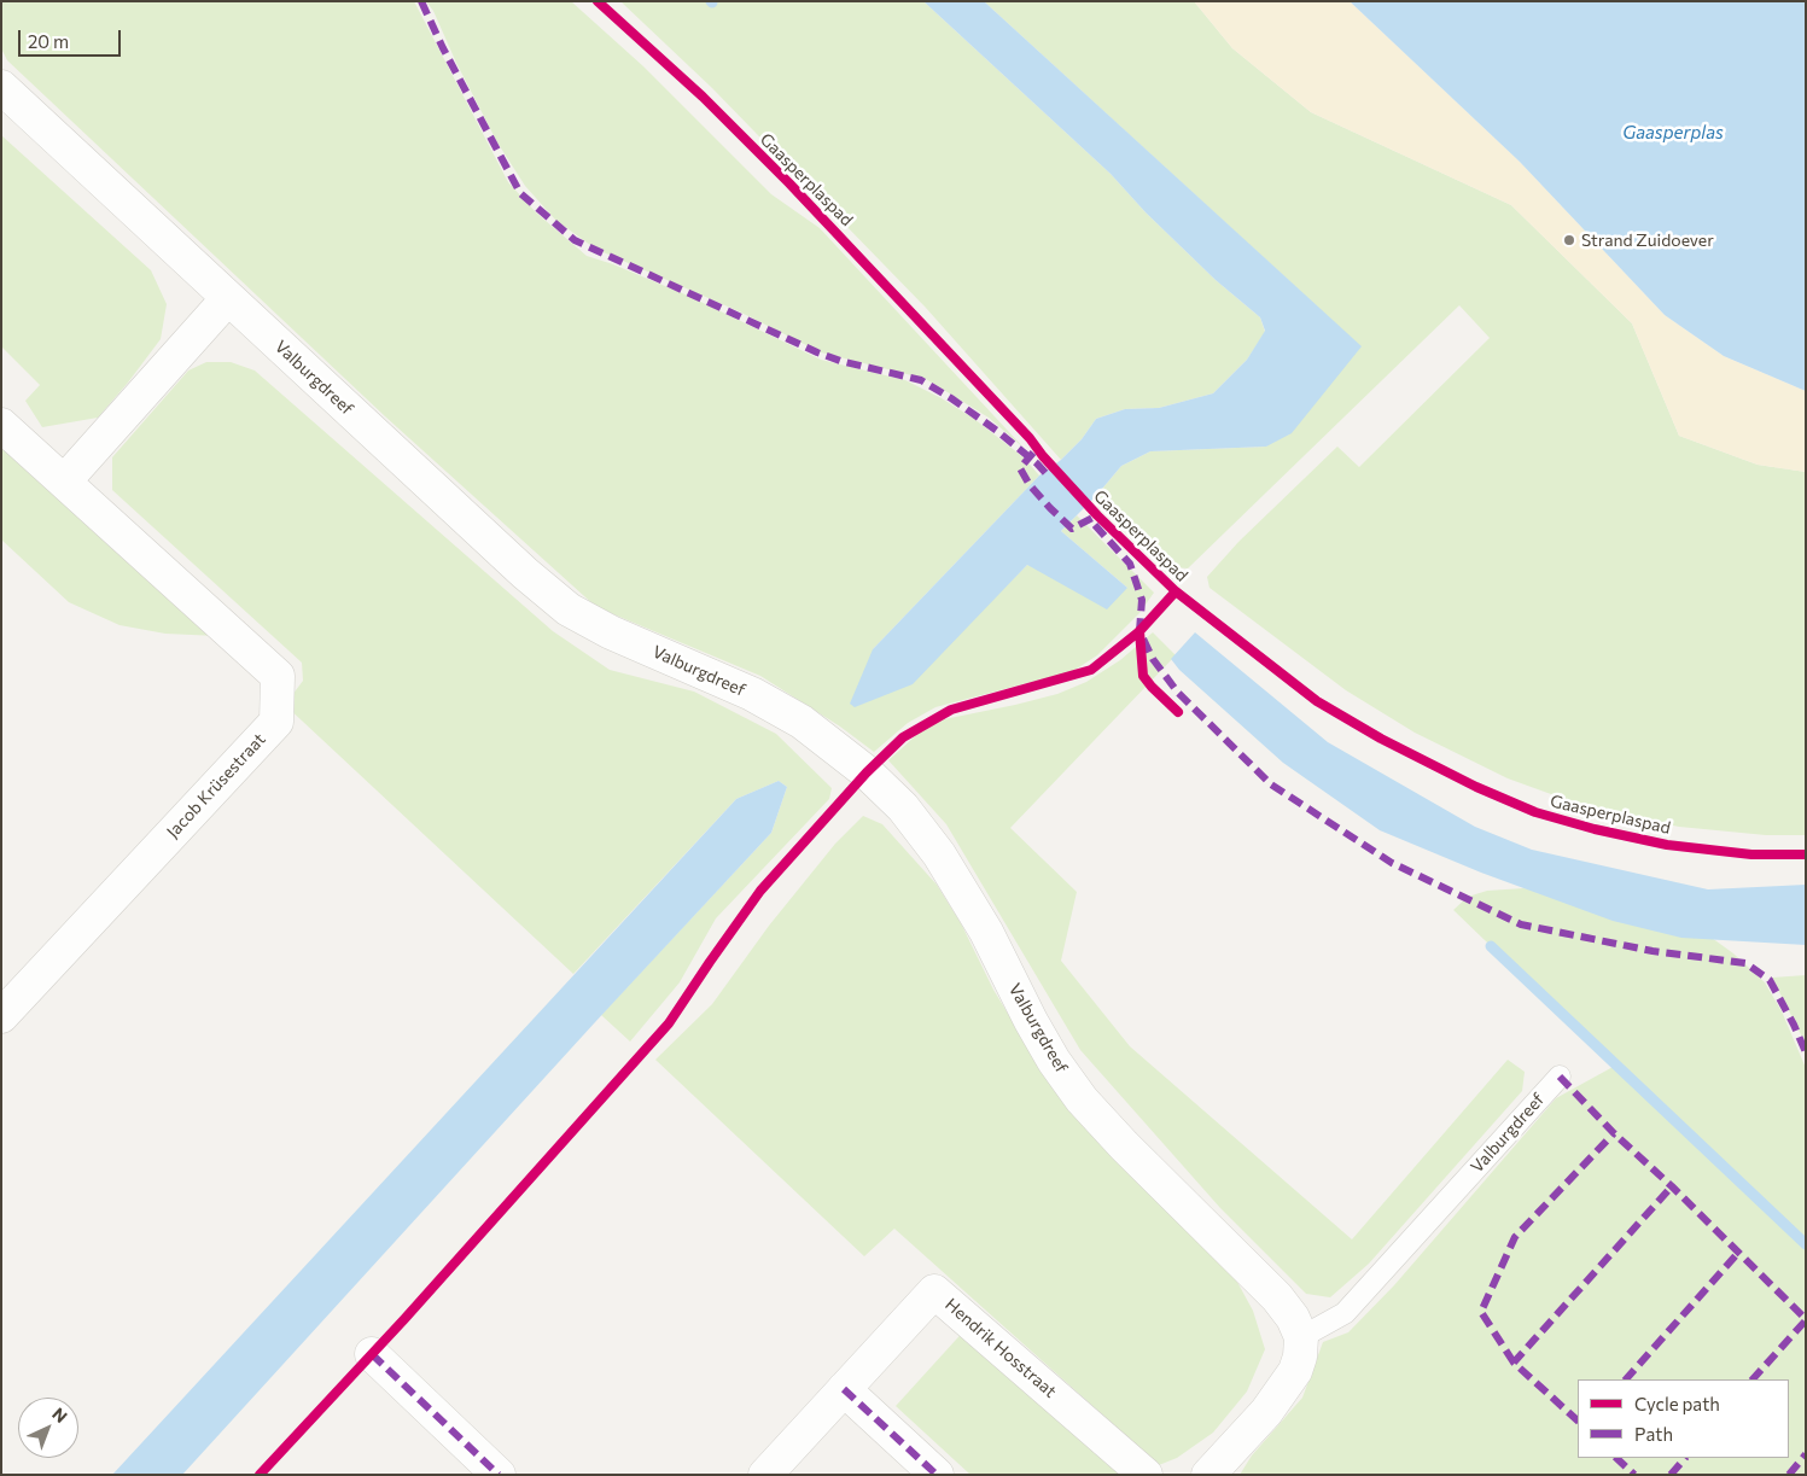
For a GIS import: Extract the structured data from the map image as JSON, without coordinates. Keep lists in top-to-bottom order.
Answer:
{
  "streets": {
    "street": ["Valburgdreef", "Jacob Krüsestraat", "Hendrik Hosstraat"],
    "cycle path": ["Gaasperplaspad"]
  },
  "water": ["Gaasperplas"],
  "places": ["Strand Zuidoever"],
  "legend": ["Cycle path", "Path"],
  "scale_bar": "20 m",
  "north": "top right"
}
